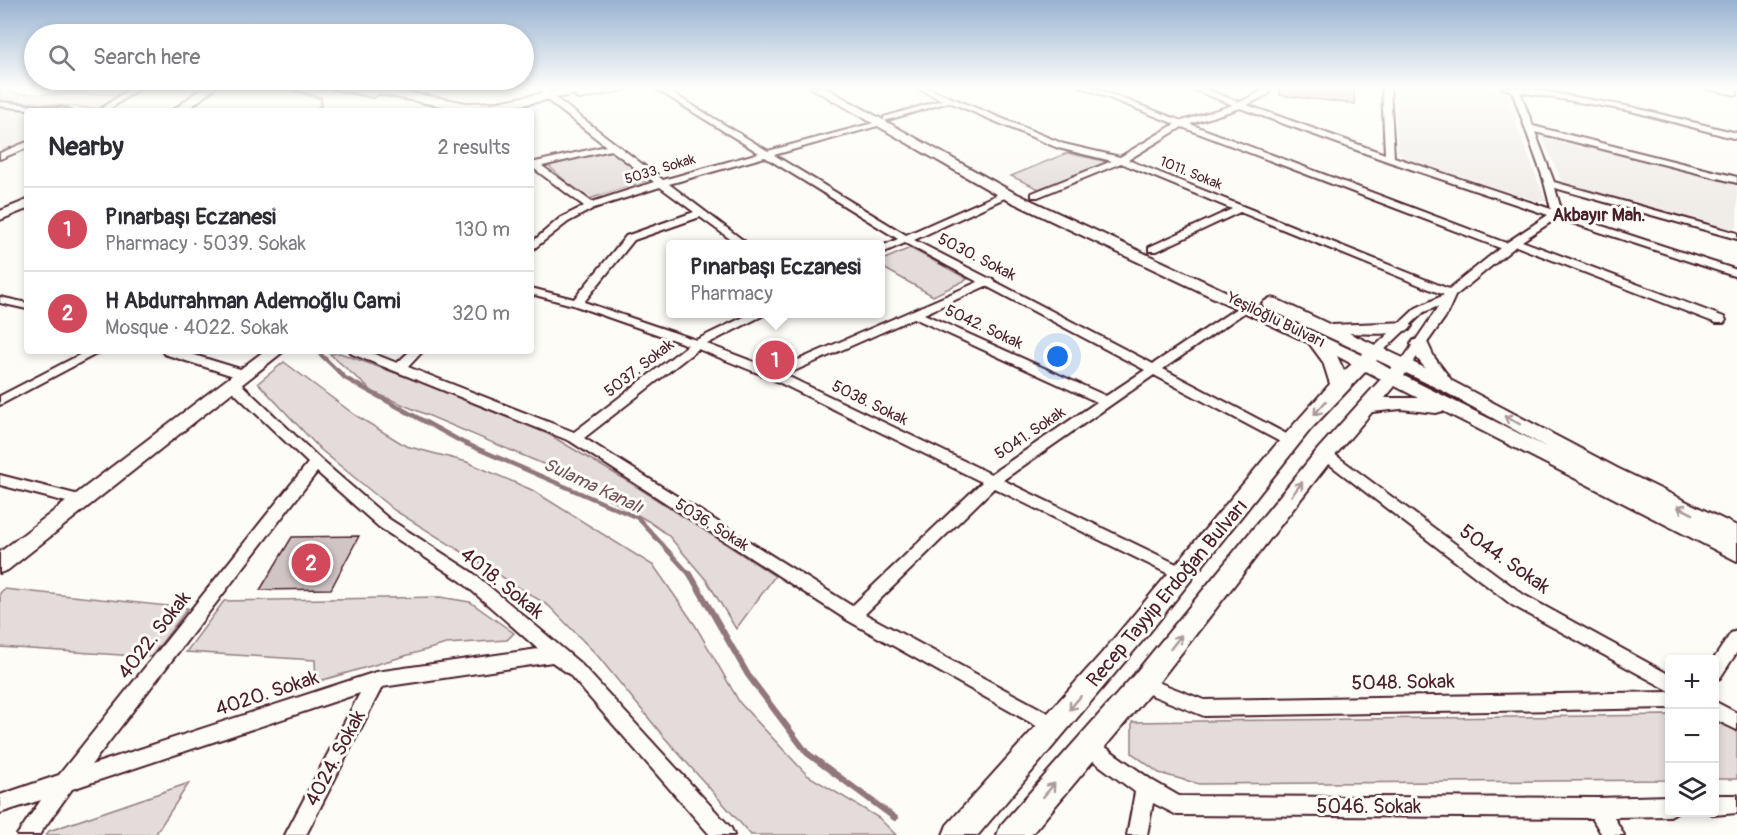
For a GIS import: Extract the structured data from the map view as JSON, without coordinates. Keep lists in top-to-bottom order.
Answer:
{
  "streets": {
    "main road": ["Yeşiloğlu Bulvarı", "Recep Tayyip Erdoğan Bulvarı"],
    "street": [
      "5033. Sokak",
      "1011. Sokak",
      "5030. Sokak",
      "5042. Sokak",
      "5037. Sokak",
      "5038. Sokak",
      "5041. Sokak",
      "5036. Sokak",
      "5044. Sokak",
      "4018. Sokak",
      "4022. Sokak",
      "5048. Sokak",
      "4020. Sokak",
      "4024. Sokak",
      "5046. Sokak"
    ]
  },
  "crossings": [
    ["5033. Sokak", "5030. Sokak"],
    ["5030. Sokak", "5041. Sokak"],
    ["5030. Sokak", "Recep Tayyip Erdoğan Bulvarı"],
    ["Yeşiloğlu Bulvarı", "5041. Sokak"],
    ["Yeşiloğlu Bulvarı", "Recep Tayyip Erdoğan Bulvarı"],
    ["5042. Sokak", "5041. Sokak"],
    ["5037. Sokak", "5038. Sokak"],
    ["5037. Sokak", "5036. Sokak"],
    ["5038. Sokak", "5041. Sokak"],
    ["5038. Sokak", "Recep Tayyip Erdoğan Bulvarı"],
    ["5041. Sokak", "5036. Sokak"],
    ["5036. Sokak", "Recep Tayyip Erdoğan Bulvarı"],
    ["5044. Sokak", "Recep Tayyip Erdoğan Bulvarı"],
    ["4018. Sokak", "4022. Sokak"],
    ["4018. Sokak", "4020. Sokak"],
    ["Recep Tayyip Erdoğan Bulvarı", "5048. Sokak"],
    ["Recep Tayyip Erdoğan Bulvarı", "5046. Sokak"],
    ["4022. Sokak", "4020. Sokak"],
    ["4020. Sokak", "4024. Sokak"]
  ],
  "districts": ["Akbayır Mah."],
  "water": ["Sulama Kanalı"],
  "page": {
    "search": "Search here",
    "heading": ["Nearby", "2 results"],
    "list": [
      {
        "mark": "1",
        "name": "Pınarbaşı Eczanesi",
        "note": "Pharmacy · 5039. Sokak",
        "value": "130 m"
      },
      {
        "mark": "2",
        "name": "H Abdurrahman Ademoğlu Cami",
        "note": "Mosque · 4022. Sokak",
        "value": "320 m"
      }
    ],
    "popup": ["Pınarbaşı Eczanesi", "Pharmacy"],
    "pins": ["1", "2"],
    "map_buttons": ["+", "−"]
  }
}
